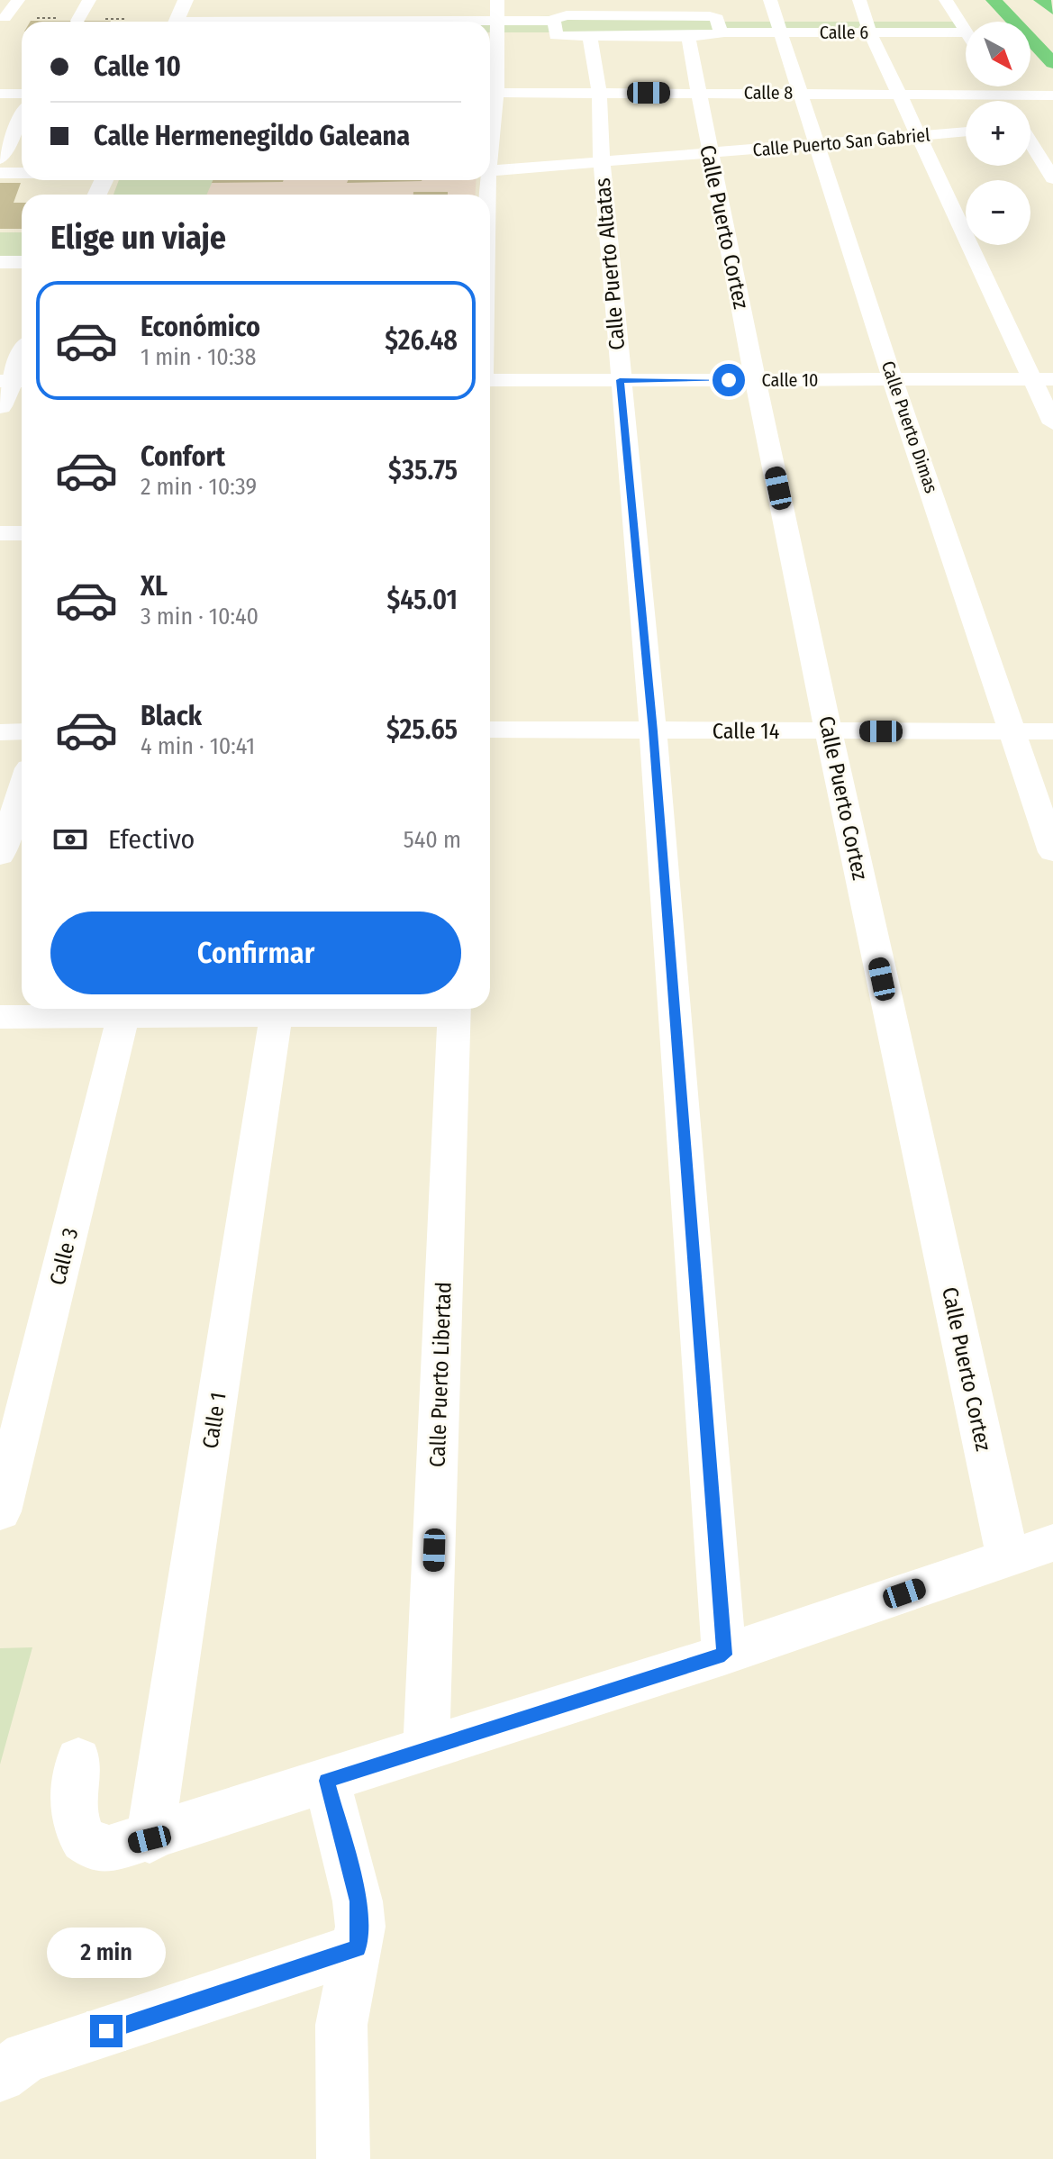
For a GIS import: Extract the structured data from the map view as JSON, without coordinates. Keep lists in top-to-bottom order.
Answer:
{
  "streets": {
    "street": [
      "Calle 6",
      "Calle 8",
      "Calle Puerto San Gabriel",
      "Calle Puerto Cortez",
      "Calle Puerto Altatas",
      "Calle 10",
      "Calle Puerto Dimas",
      "Calle 14",
      "Calle 3",
      "Calle Puerto Libertad",
      "Calle 1"
    ]
  },
  "crossings": [
    ["Calle 6", "Calle Puerto Cortez"],
    ["Calle 6", "Calle Puerto Altatas"],
    ["Calle 6", "Calle Puerto Dimas"],
    ["Calle 8", "Calle Puerto Cortez"],
    ["Calle 8", "Calle Puerto Altatas"],
    ["Calle 8", "Calle Puerto Dimas"],
    ["Calle Puerto San Gabriel", "Calle Puerto Cortez"],
    ["Calle Puerto San Gabriel", "Calle Puerto Altatas"],
    ["Calle Puerto San Gabriel", "Calle Puerto Dimas"],
    ["Calle Puerto Cortez", "Calle 10"],
    ["Calle Puerto Cortez", "Calle 14"],
    ["Calle Puerto Altatas", "Calle 10"],
    ["Calle Puerto Altatas", "Calle 14"],
    ["Calle 10", "Calle Puerto Dimas"],
    ["Calle Puerto Dimas", "Calle 14"]
  ],
  "north": "bottom right",
  "page": {
    "map_buttons": ["+", "−"],
    "banner": ["Calle 10", "Calle Hermenegildo Galeana"],
    "heading": "Elige un viaje",
    "list": [
      {
        "name": "Económico",
        "note": "1 min · 10:38",
        "value": "$26.48"
      },
      {
        "name": "Confort",
        "note": "2 min · 10:39",
        "value": "$35.75"
      },
      {
        "name": "XL",
        "note": "3 min · 10:40",
        "value": "$45.01"
      },
      {
        "name": "Black",
        "note": "4 min · 10:41",
        "value": "$25.65"
      }
    ],
    "pay": ["Efectivo", "540 m"],
    "buttons": "Confirmar",
    "bubble": "2 min"
  }
}
